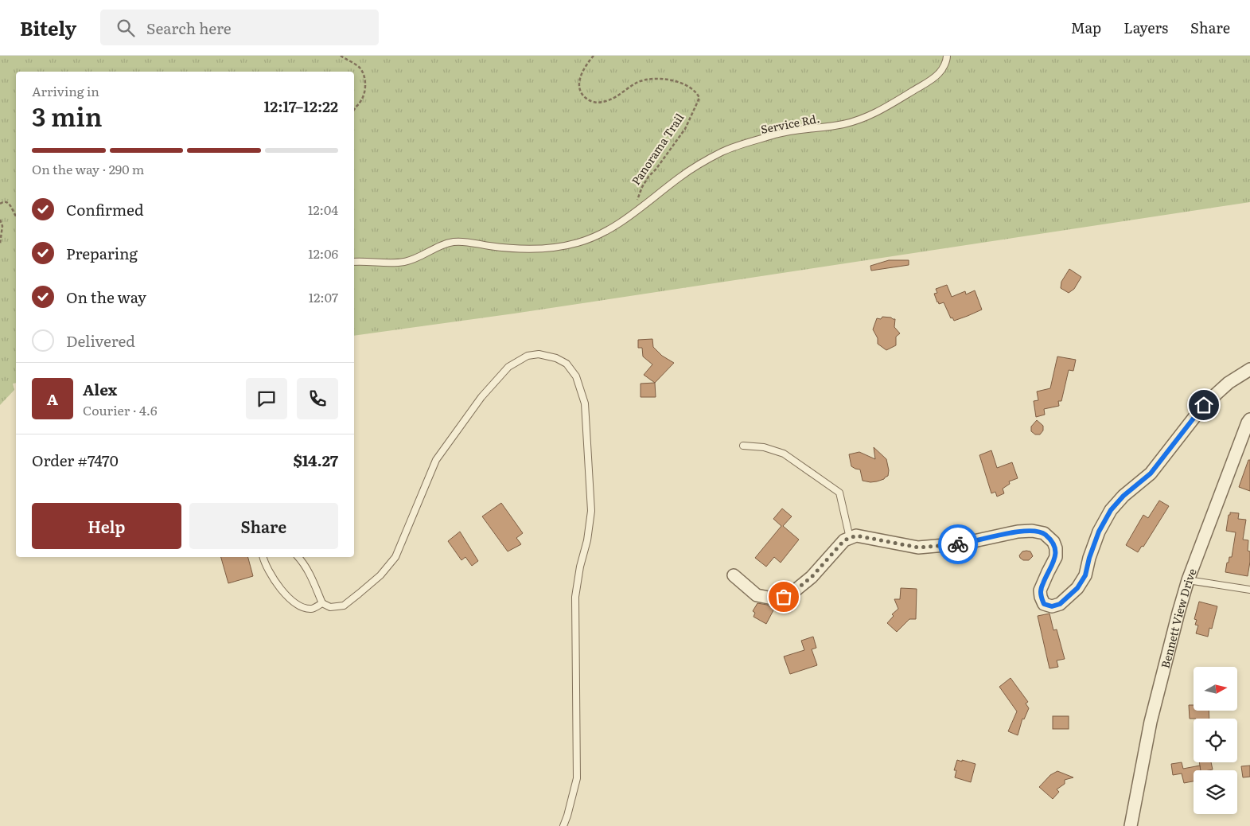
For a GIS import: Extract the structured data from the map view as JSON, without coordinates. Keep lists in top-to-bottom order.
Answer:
{
  "streets": {
    "street": ["Bennett View Drive"],
    "lane": ["Service Rd."],
    "path": ["Panorama Trail"]
  },
  "crossings": [
    ["Service Rd.", "Panorama Trail"]
  ],
  "north": "right",
  "page": {
    "header": "Bitely",
    "search": "Search here",
    "nav": ["Map", "Layers", "Share"],
    "heading": ["3 min", "Arriving in", "12:17–12:22"],
    "panel": [
      "Alex",
      "Courier · 4.6",
      "Order #7470",
      "$14.27"
    ],
    "bar": "On the way · 290 m",
    "list": [
      ["Confirmed", "12:04"],
      ["Preparing", "12:06"],
      ["On the way", "12:07"],
      "Delivered"
    ],
    "round": "A",
    "buttons": ["Help", "Share"]
  }
}
